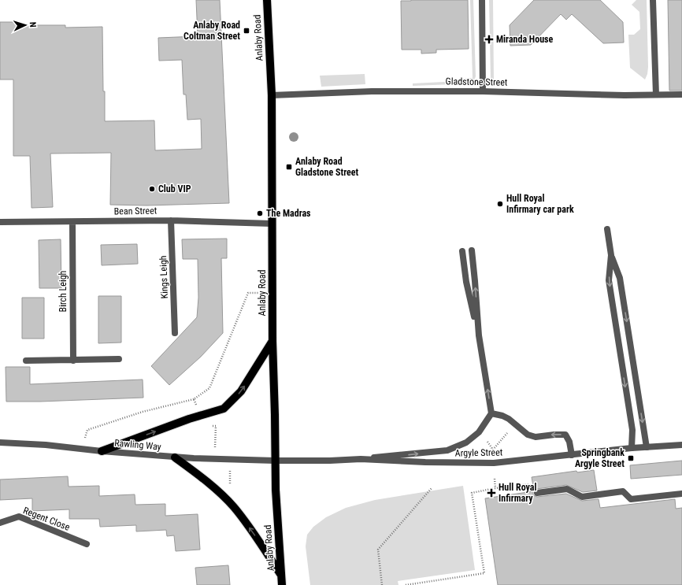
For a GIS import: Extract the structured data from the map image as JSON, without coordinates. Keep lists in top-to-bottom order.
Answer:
{
  "streets": {
    "main road": ["Anlaby Road"],
    "street": [
      "Gladstone Street",
      "Bean Street",
      "Kings Leigh",
      "Birch Leigh",
      "Rawling Way",
      "Argyle Street",
      "Regent Close"
    ]
  },
  "crossings": [
    ["Anlaby Road", "Gladstone Street"],
    ["Anlaby Road", "Bean Street"],
    ["Anlaby Road", "Rawling Way"],
    ["Anlaby Road", "Argyle Street"],
    ["Bean Street", "Kings Leigh"],
    ["Bean Street", "Birch Leigh"],
    ["Rawling Way", "Argyle Street"]
  ],
  "places": {
    "transit": ["Anlaby Road Coltman Street", "Anlaby Road Gladstone Street", "Springbank Argyle Street"],
    "health": ["Miranda House", "Hull Royal Infirmary"],
    "other": ["Club VIP", "Hull Royal Infirmary car park", "The Madras"]
  },
  "north": "right"
}
